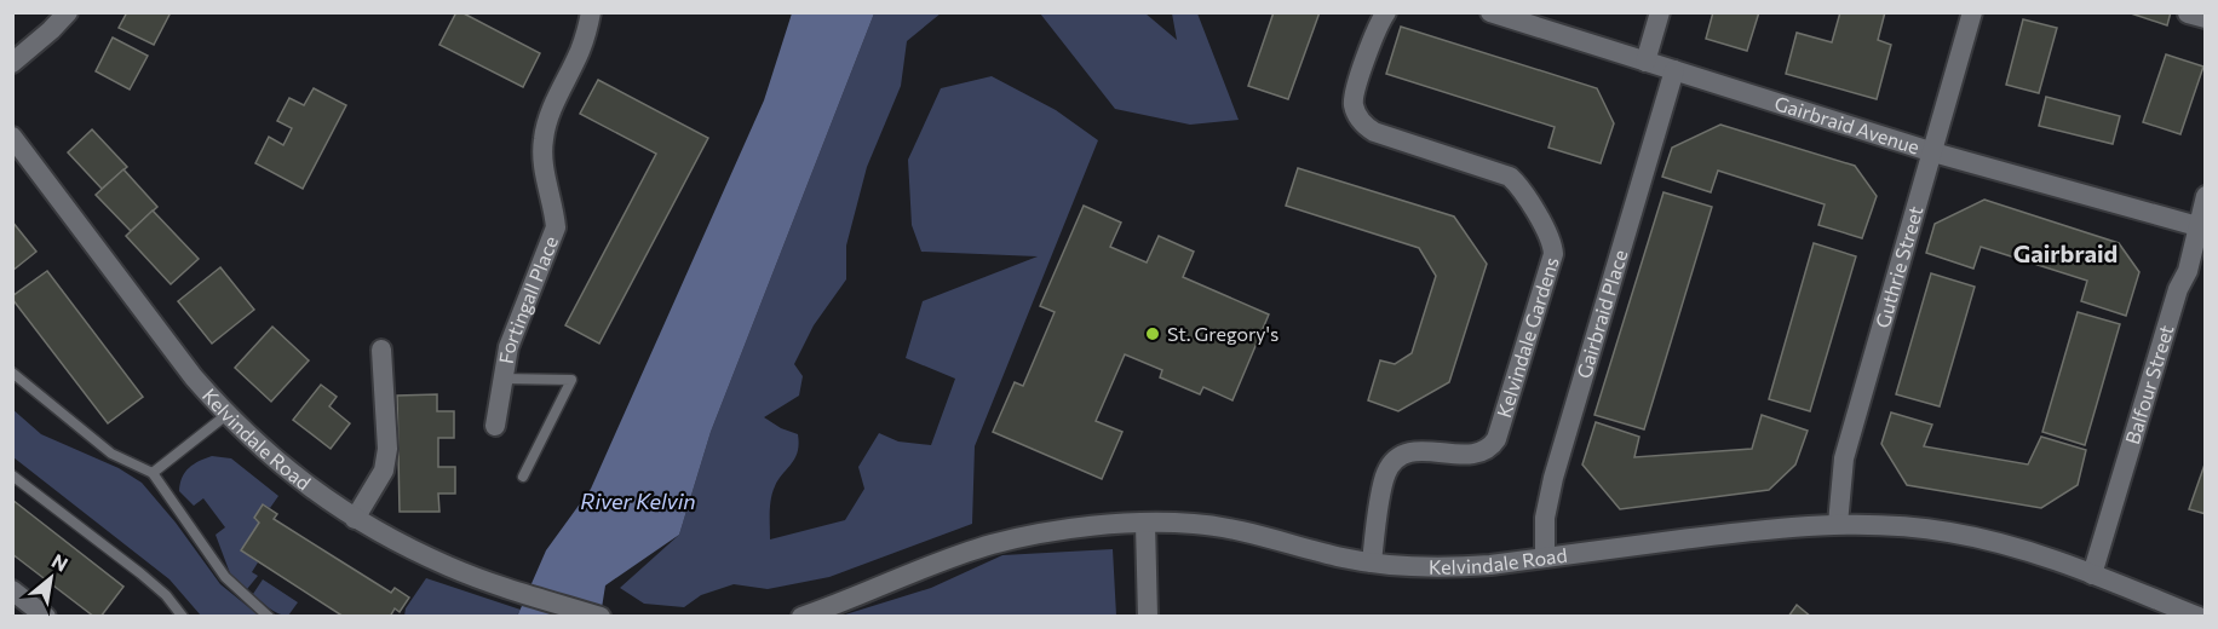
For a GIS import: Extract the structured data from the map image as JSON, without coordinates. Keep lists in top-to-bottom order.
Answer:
{
  "streets": {
    "street": [
      "Gairbraid Avenue",
      "Guthrie Street",
      "Fortingall Place",
      "Gairbraid Place",
      "Kelvindale Gardens",
      "Balfour Street",
      "Kelvindale Road"
    ]
  },
  "crossings": [
    ["Gairbraid Avenue", "Guthrie Street"],
    ["Gairbraid Avenue", "Gairbraid Place"],
    ["Gairbraid Avenue", "Balfour Street"],
    ["Guthrie Street", "Kelvindale Road"],
    ["Gairbraid Place", "Kelvindale Road"],
    ["Kelvindale Gardens", "Kelvindale Road"],
    ["Balfour Street", "Kelvindale Road"]
  ],
  "districts": ["Gairbraid"],
  "water": ["River Kelvin"],
  "places": ["St. Gregory's"],
  "north": "top right"
}
